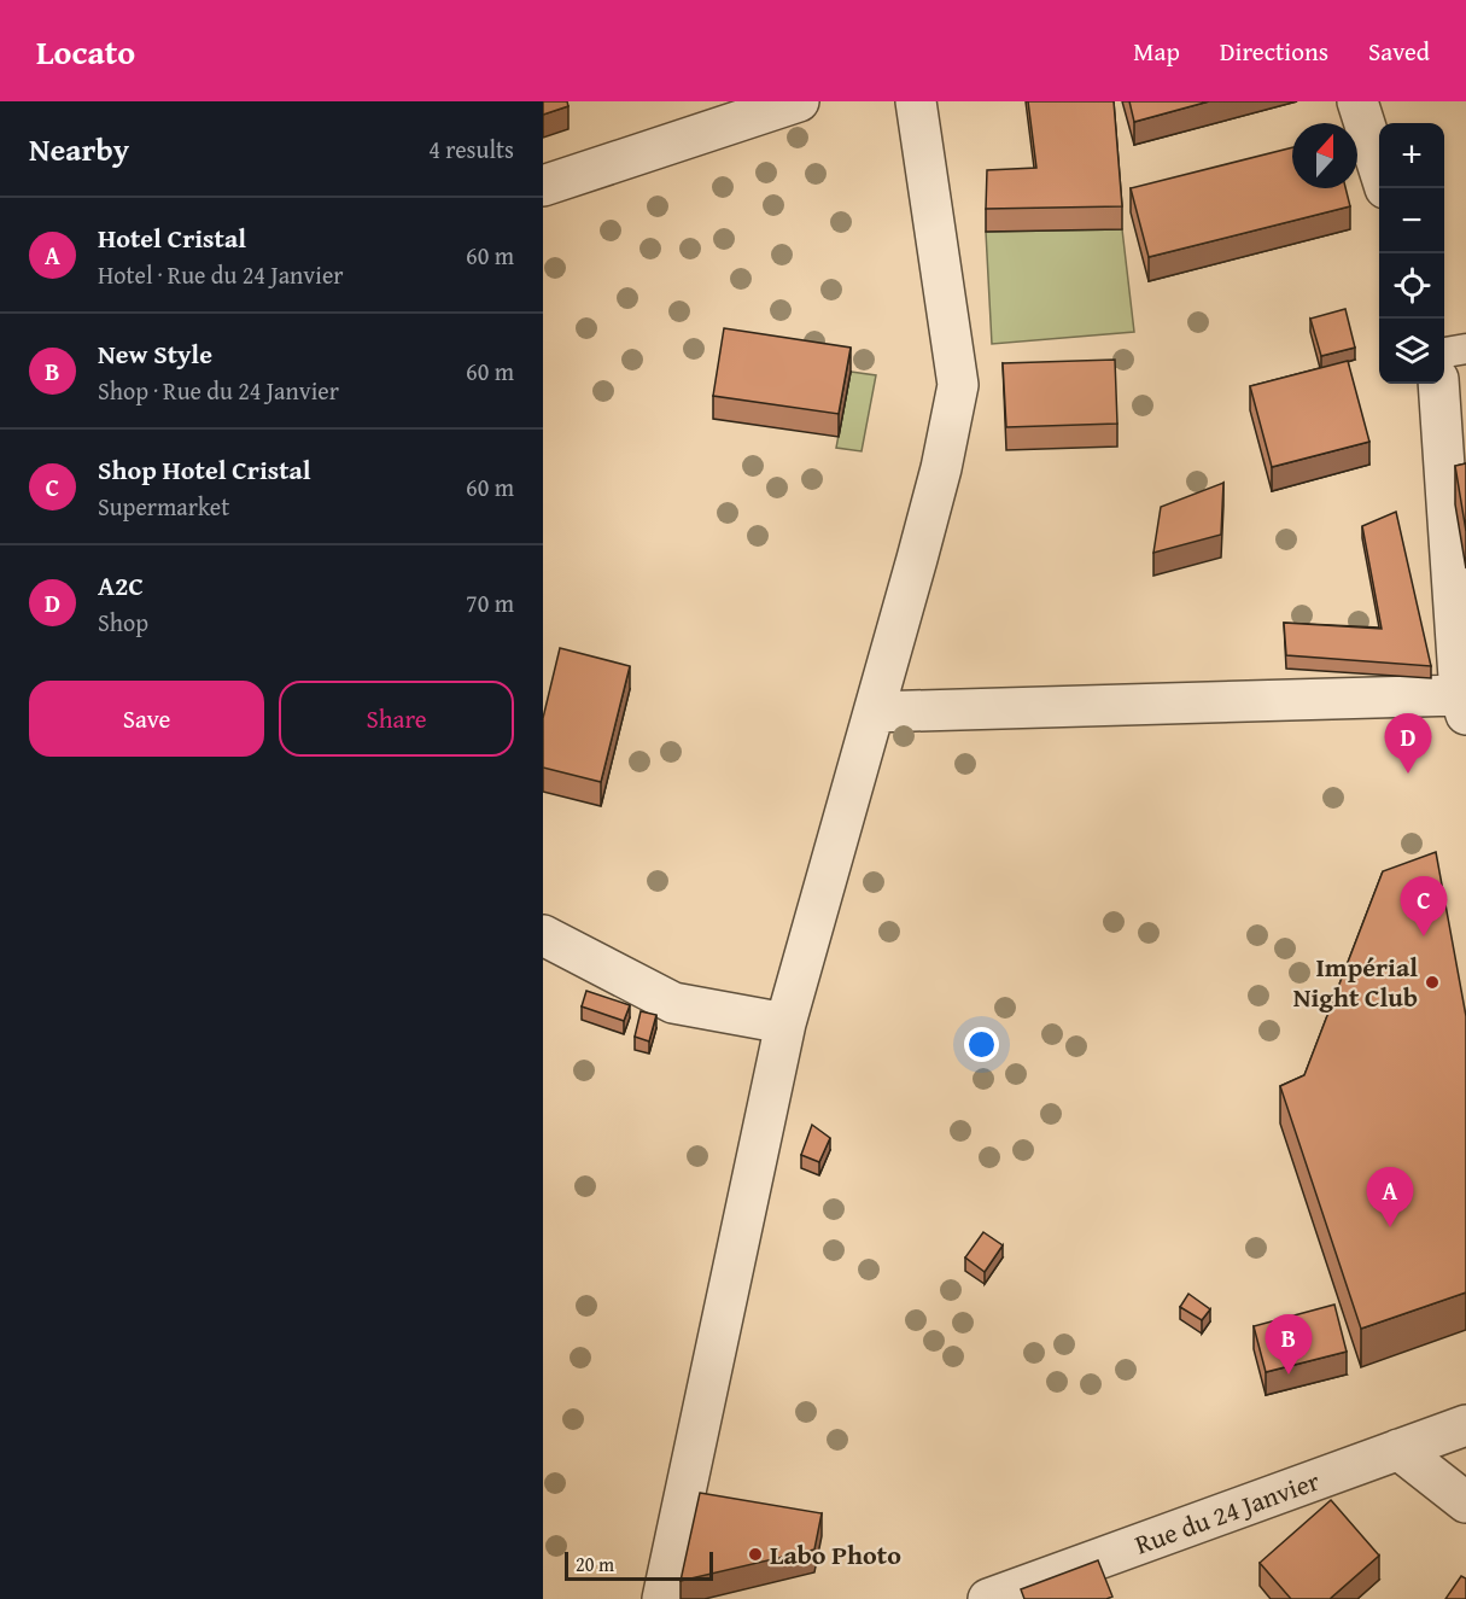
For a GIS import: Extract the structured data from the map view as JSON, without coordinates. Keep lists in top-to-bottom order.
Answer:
{
  "streets": {
    "street": ["Rue du 24 Janvier"]
  },
  "places": ["Impérial Night Club", "Labo Photo"],
  "scale_bar": "20 m",
  "north": "top",
  "page": {
    "header": "Locato",
    "nav": ["Map", "Directions", "Saved"],
    "heading": ["Nearby", "4 results"],
    "map_buttons": ["+", "−"],
    "list": [
      {
        "mark": "A",
        "name": "Hotel Cristal",
        "note": "Hotel · Rue du 24 Janvier",
        "value": "60 m"
      },
      {
        "mark": "B",
        "name": "New Style",
        "note": "Shop · Rue du 24 Janvier",
        "value": "60 m"
      },
      {
        "mark": "C",
        "name": "Shop Hotel Cristal",
        "note": "Supermarket",
        "value": "60 m"
      },
      {
        "mark": "D",
        "name": "A2C",
        "note": "Shop",
        "value": "70 m"
      }
    ],
    "buttons": ["Save", "Share"],
    "pins": [
      "D",
      "C",
      "A",
      "B"
    ],
    "scale": "20 m"
  }
}
